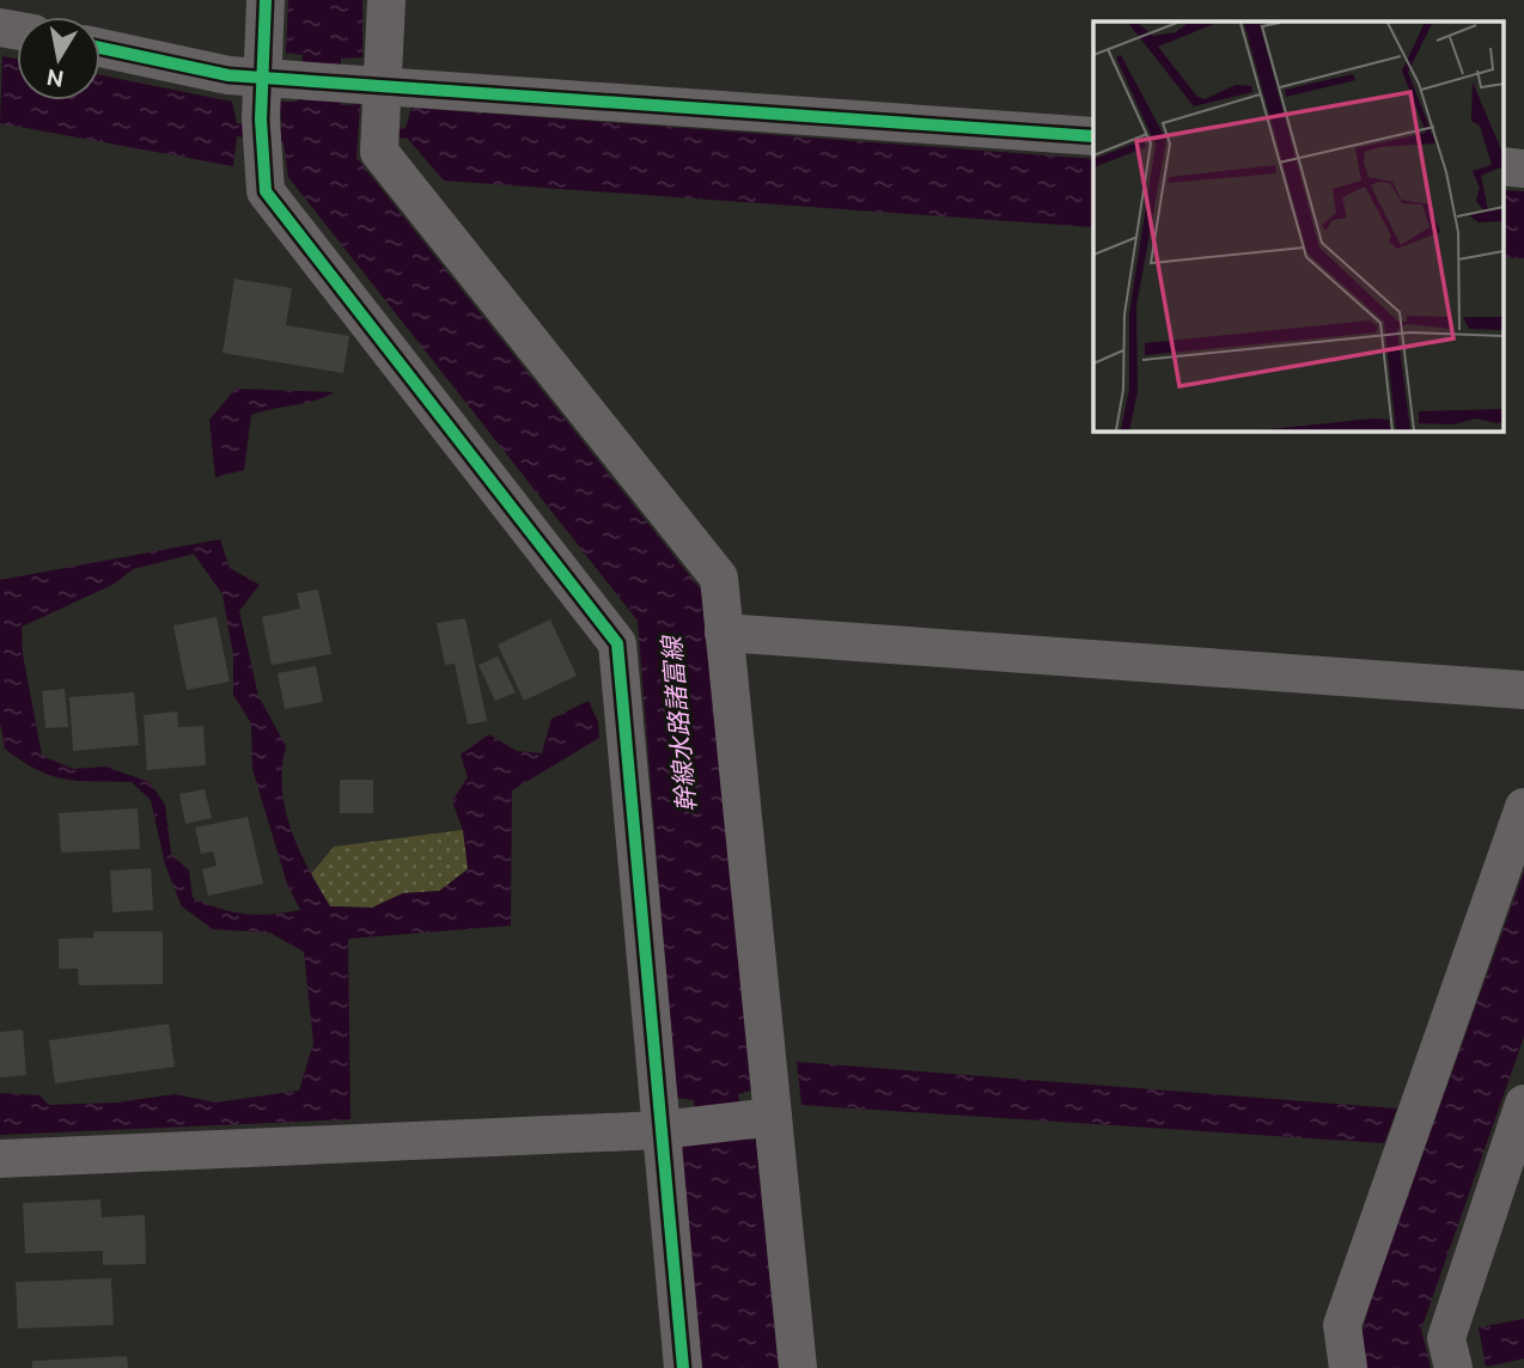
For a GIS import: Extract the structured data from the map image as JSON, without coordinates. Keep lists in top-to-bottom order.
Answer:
{
  "water": ["幹線水路諸富線"],
  "north": "bottom"
}
